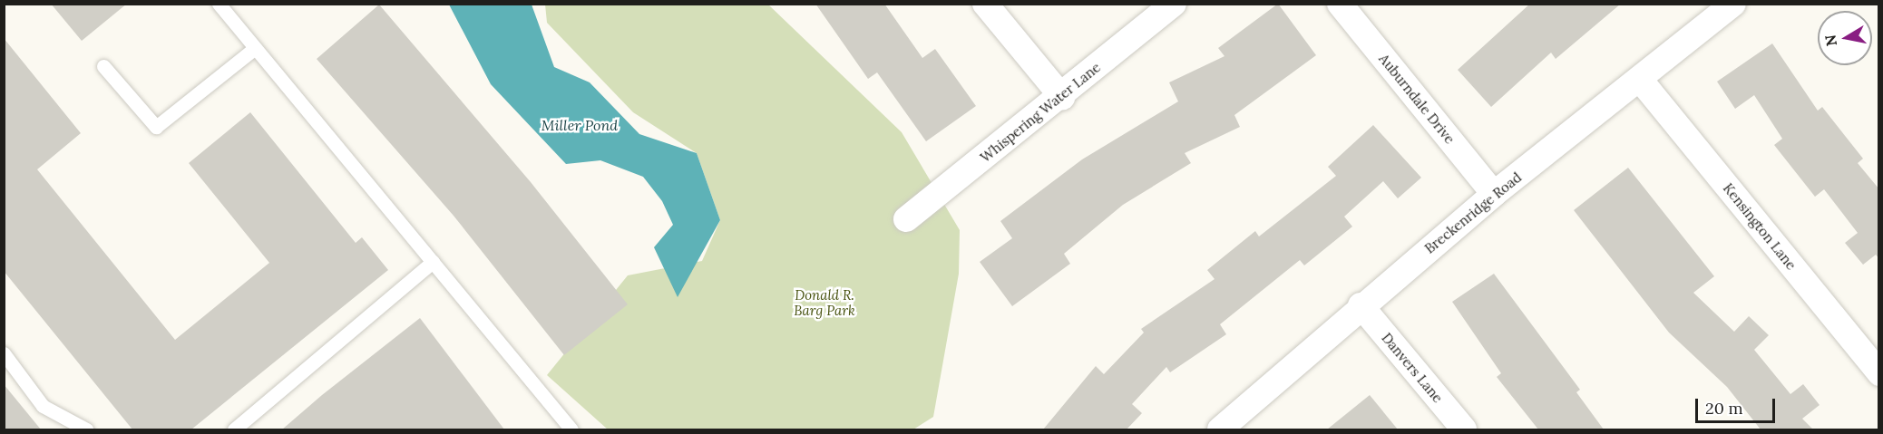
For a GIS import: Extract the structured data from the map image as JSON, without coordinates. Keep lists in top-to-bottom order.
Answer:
{
  "streets": {
    "street": [
      "Auburndale Drive",
      "Whispering Water Lane",
      "Breckenridge Road",
      "Kensington Lane",
      "Danvers Lane"
    ]
  },
  "crossings": [
    ["Auburndale Drive", "Breckenridge Road"],
    ["Breckenridge Road", "Kensington Lane"],
    ["Breckenridge Road", "Danvers Lane"]
  ],
  "water": ["Miller Pond"],
  "parks": ["Donald R. Barg Park"],
  "scale_bar": "20 m",
  "north": "left"
}
